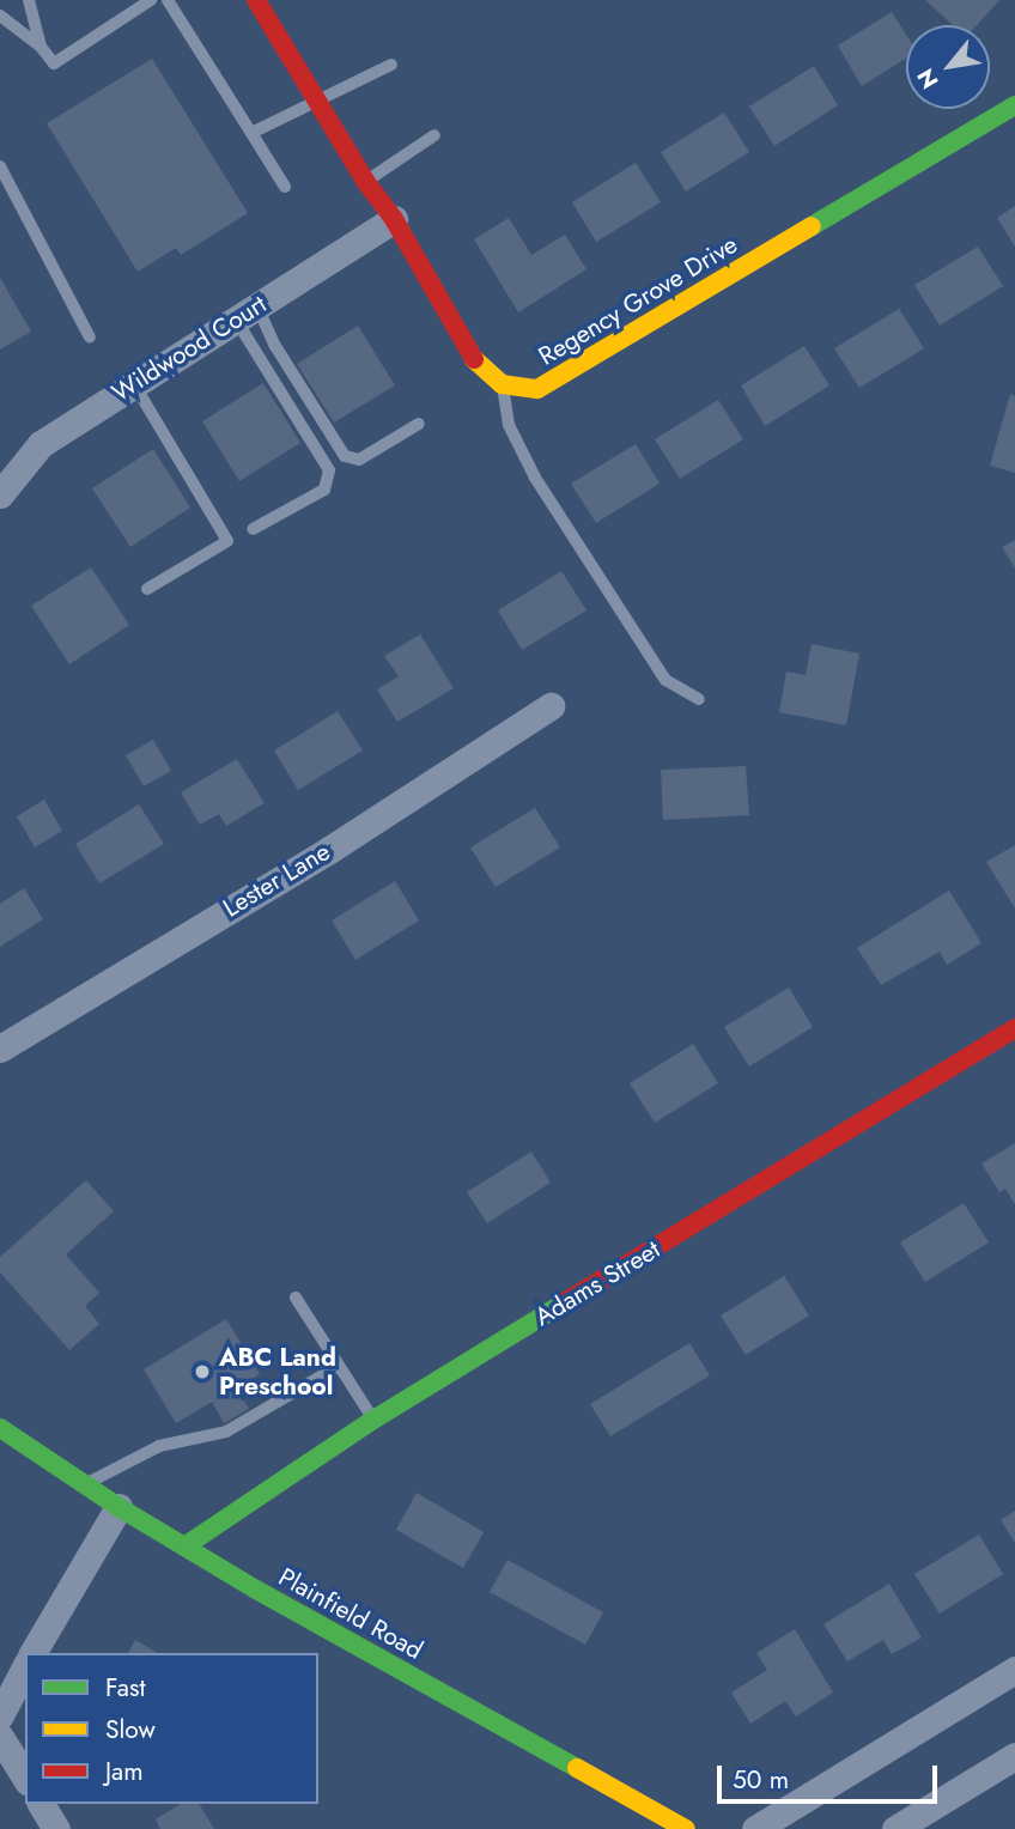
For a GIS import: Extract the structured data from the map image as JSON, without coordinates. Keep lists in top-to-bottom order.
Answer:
{
  "streets": {
    "street": [
      "Regency Grove Drive",
      "Wildwood Court",
      "Lester Lane",
      "Adams Street",
      "Plainfield Road"
    ]
  },
  "crossings": [
    ["Adams Street", "Plainfield Road"]
  ],
  "places": ["ABC Land Preschool"],
  "legend": ["Fast", "Slow", "Jam"],
  "scale_bar": "50 m",
  "north": "bottom left"
}
